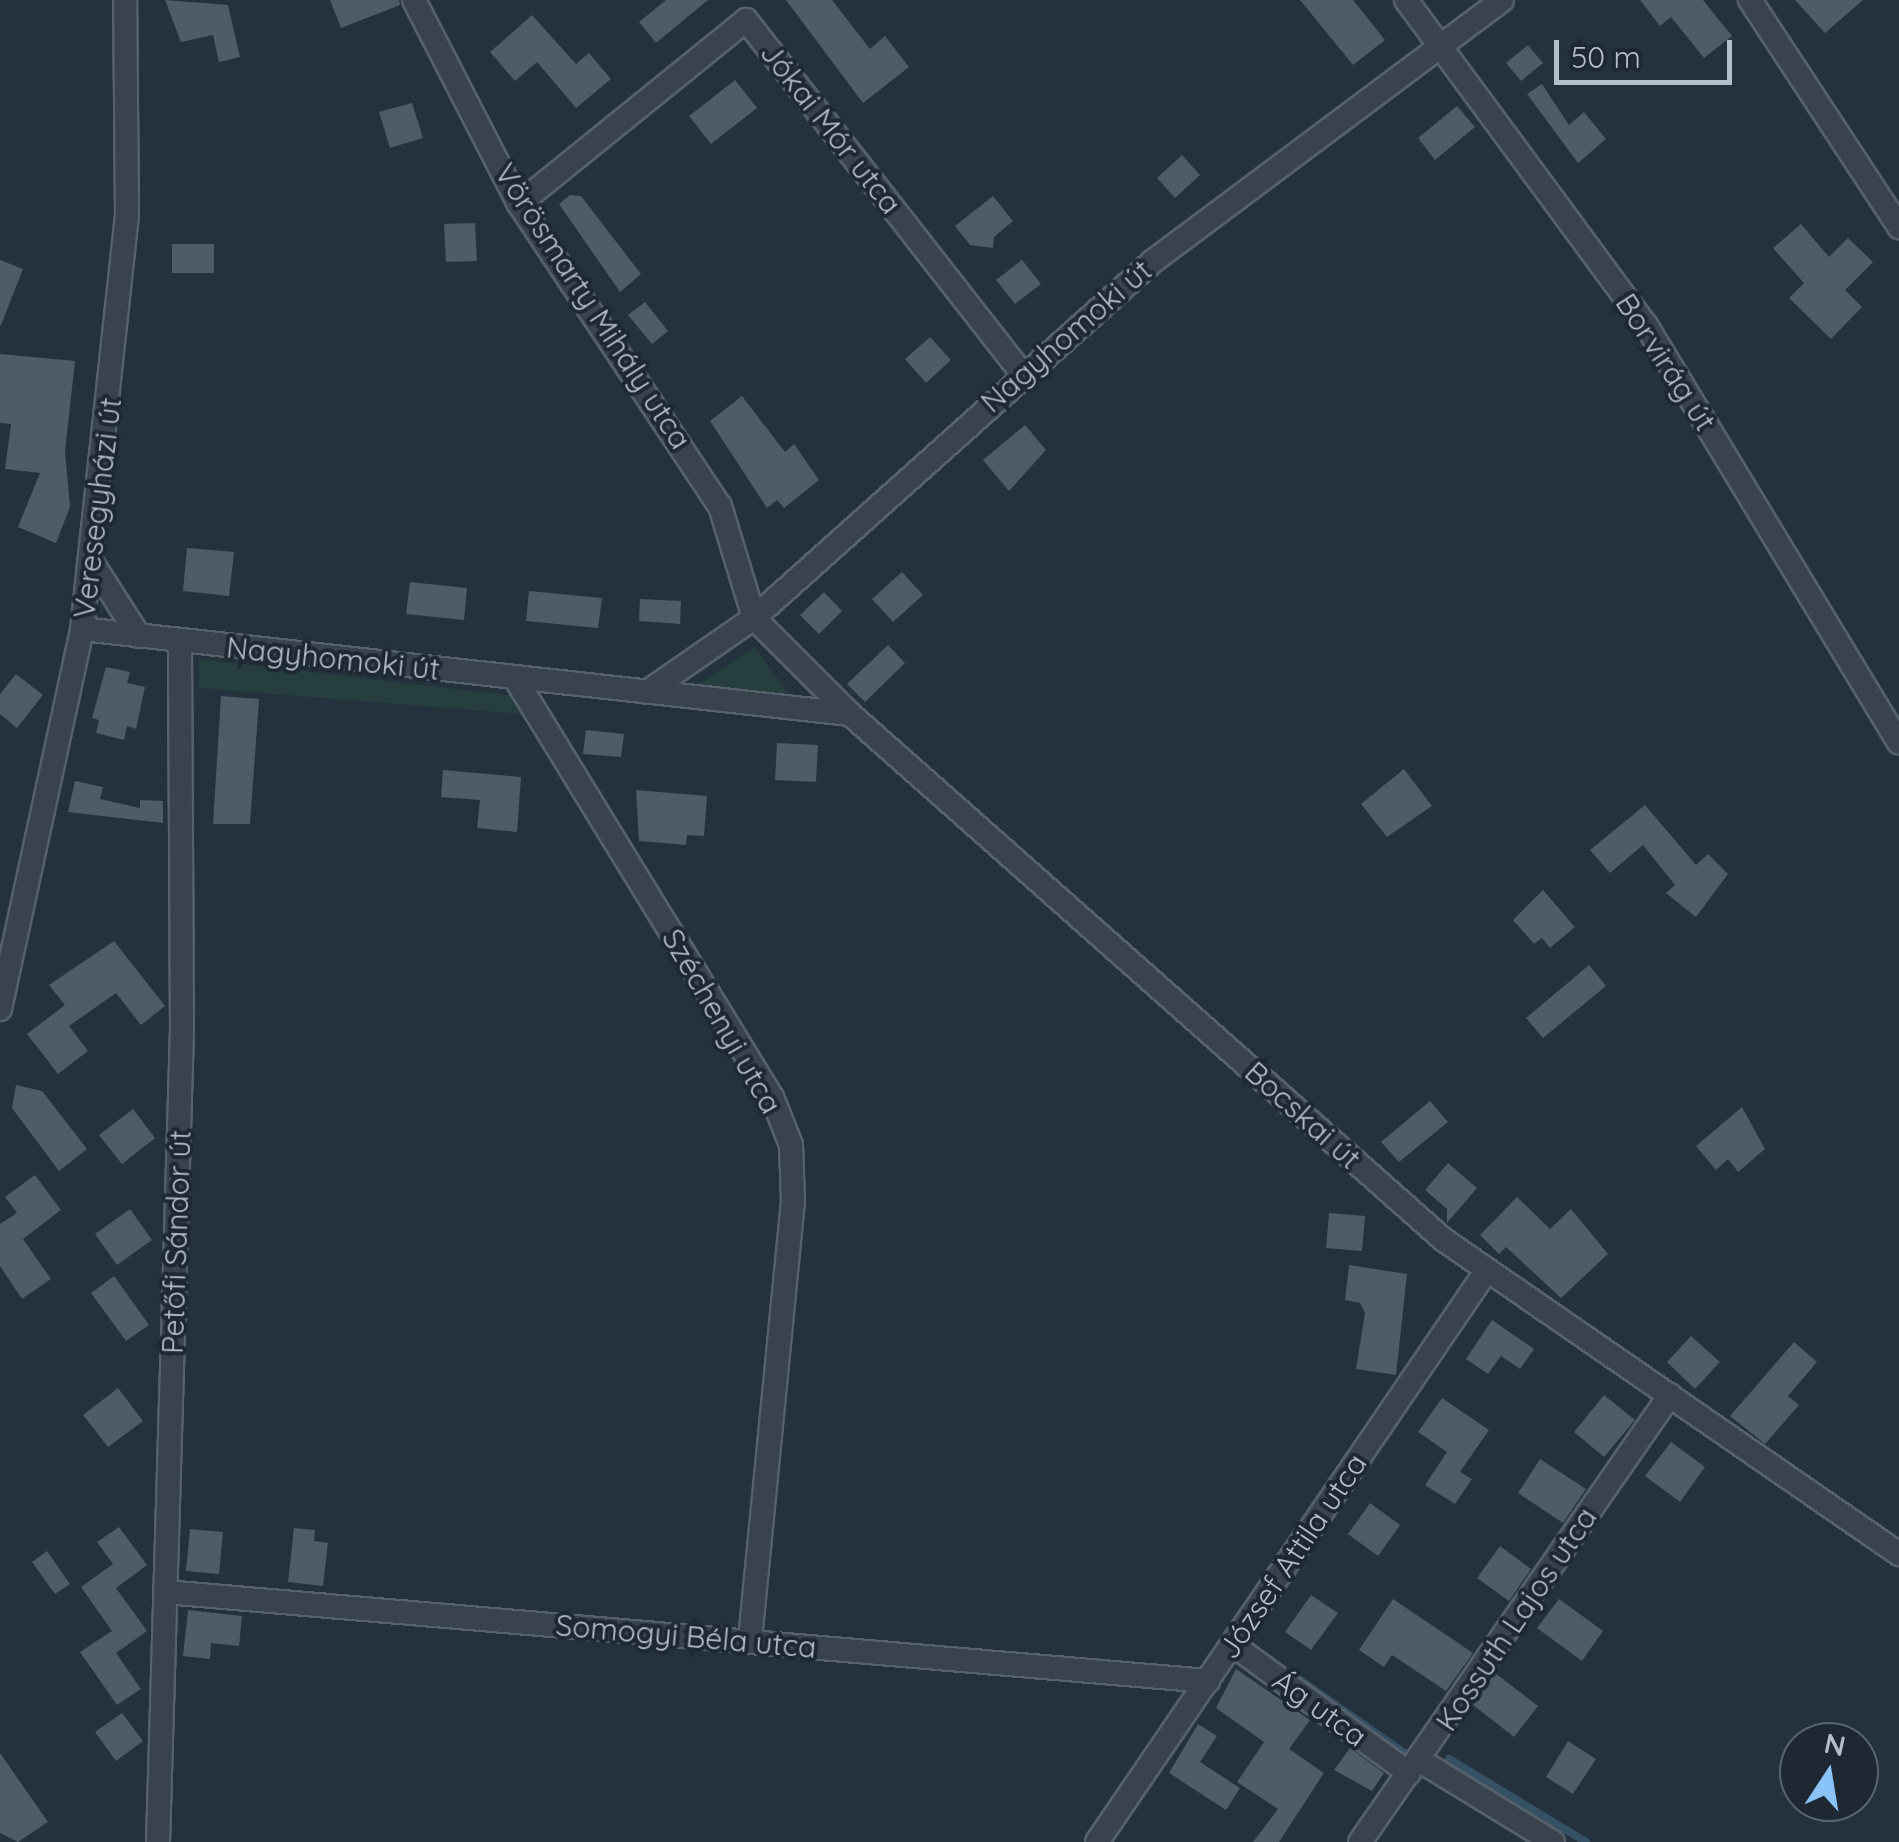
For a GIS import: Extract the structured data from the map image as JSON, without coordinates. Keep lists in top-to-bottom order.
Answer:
{
  "streets": {
    "street": [
      "Jókai Mór utca",
      "Vörösmarty Mihály utca",
      "Nagyhomoki út",
      "Borvirág út",
      "Veresegyházi út",
      "Széchenyi utca",
      "Bocskai út",
      "Petőfi Sándor út",
      "József Attila utca",
      "Kossuth Lajos utca",
      "Somogyi Béla utca",
      "Ág utca"
    ]
  },
  "crossings": [
    ["Jókai Mór utca", "Vörösmarty Mihály utca"],
    ["Jókai Mór utca", "Nagyhomoki út"],
    ["Vörösmarty Mihály utca", "Nagyhomoki út"],
    ["Vörösmarty Mihály utca", "Bocskai út"],
    ["Nagyhomoki út", "Borvirág út"],
    ["Nagyhomoki út", "Veresegyházi út"],
    ["Nagyhomoki út", "Széchenyi utca"],
    ["Nagyhomoki út", "Bocskai út"],
    ["Nagyhomoki út", "Petőfi Sándor út"],
    ["Széchenyi utca", "Somogyi Béla utca"],
    ["Bocskai út", "József Attila utca"],
    ["Bocskai út", "Kossuth Lajos utca"],
    ["Petőfi Sándor út", "Somogyi Béla utca"],
    ["József Attila utca", "Somogyi Béla utca"],
    ["József Attila utca", "Ág utca"],
    ["Kossuth Lajos utca", "Ág utca"]
  ],
  "scale_bar": "50 m",
  "north": "top"
}
